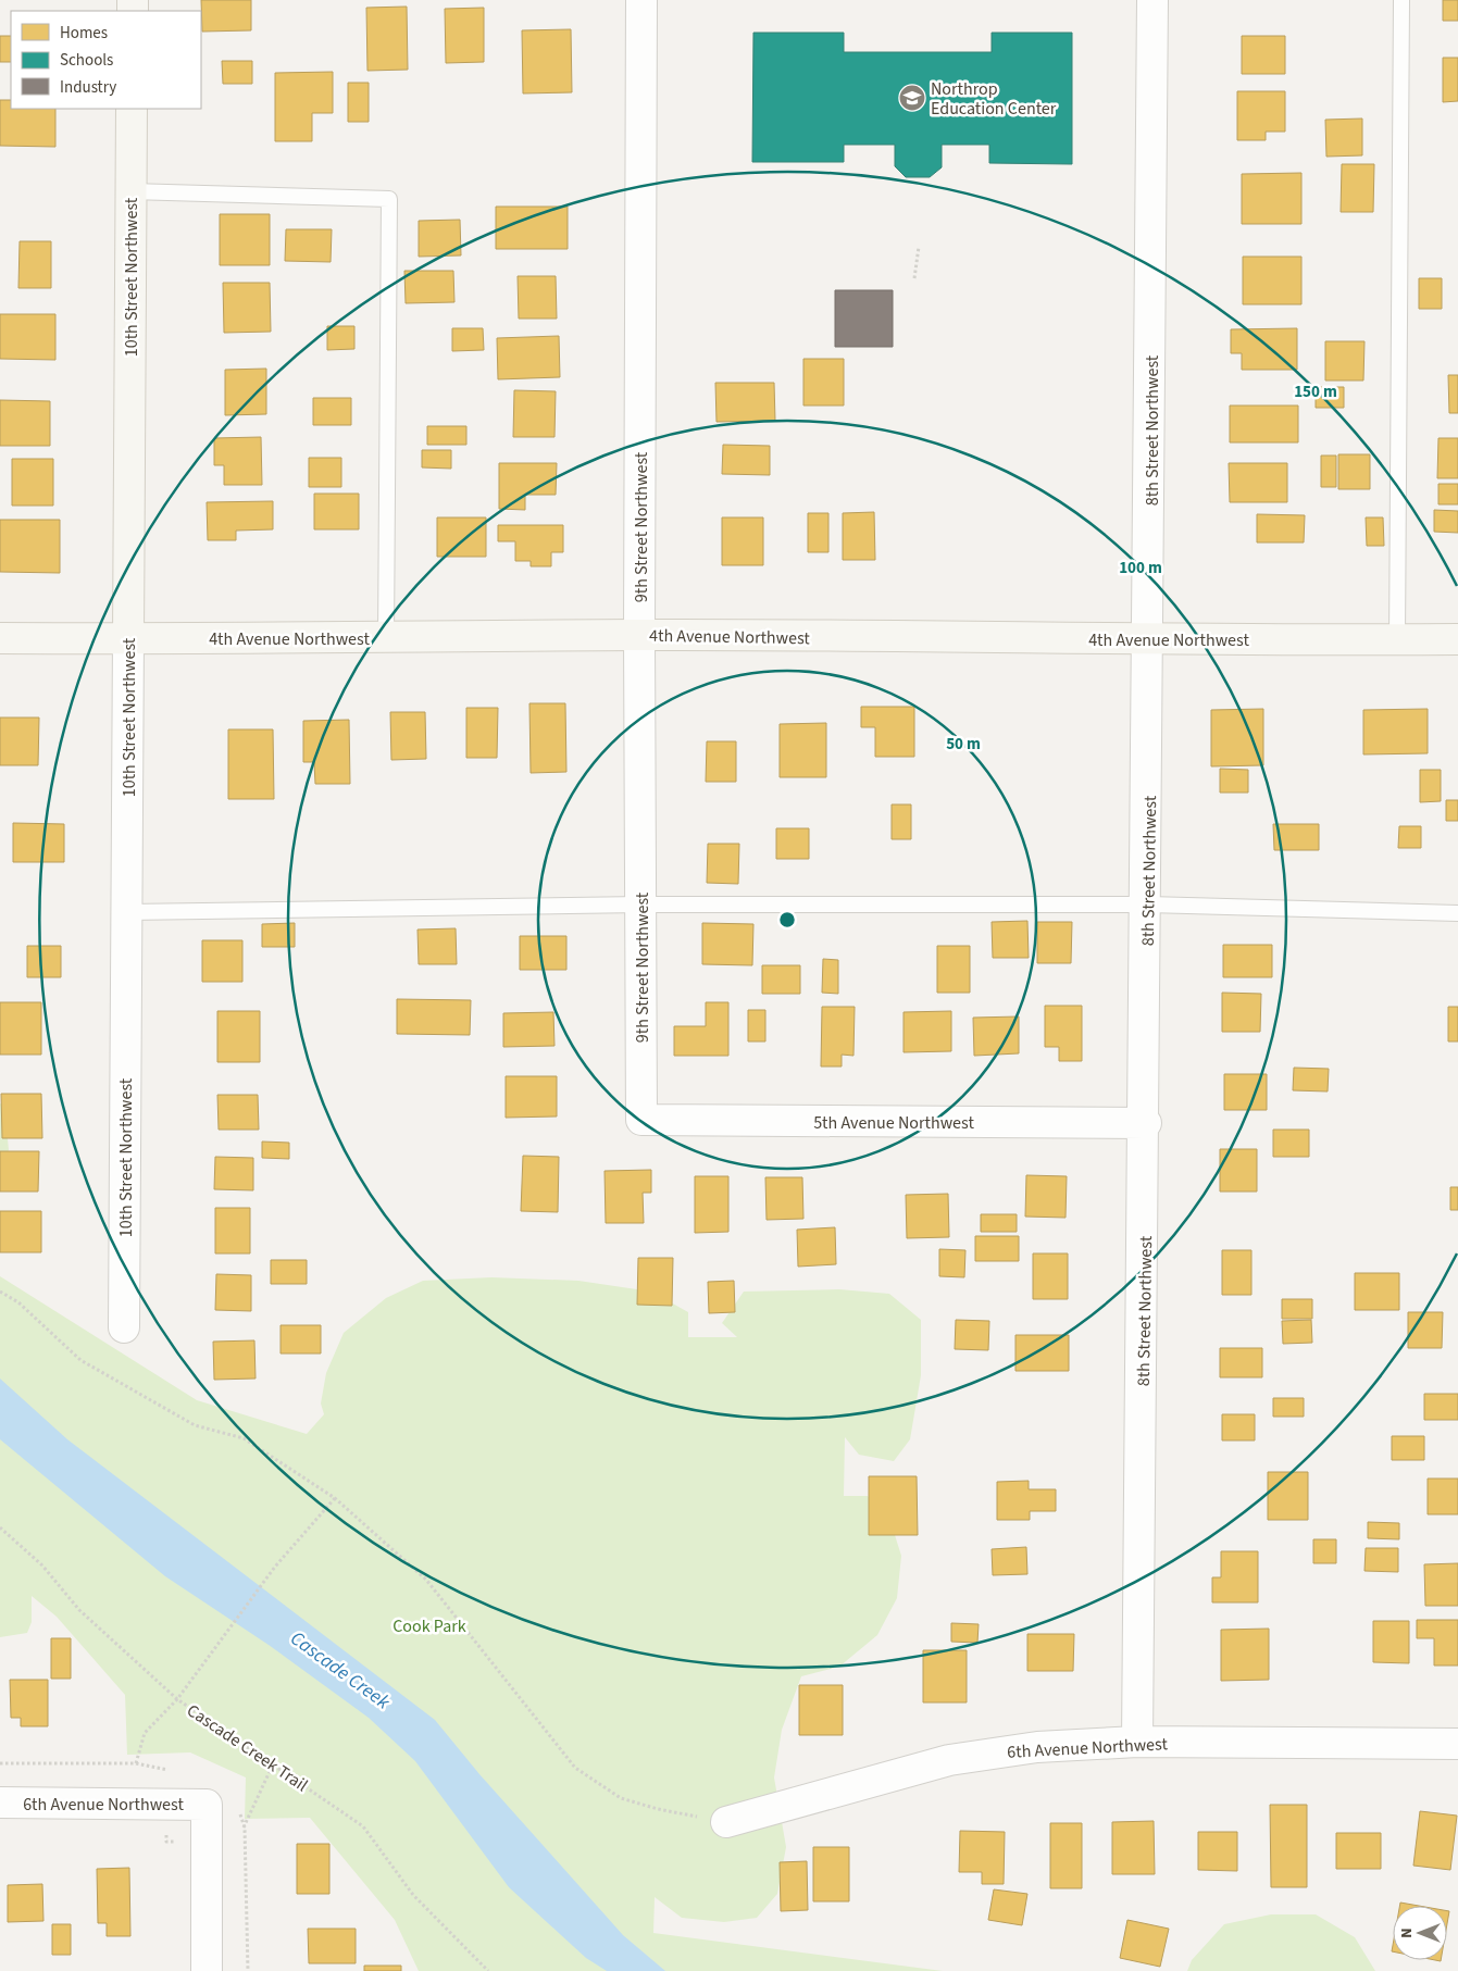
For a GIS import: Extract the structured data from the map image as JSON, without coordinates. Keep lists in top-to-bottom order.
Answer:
{
  "streets": {
    "main road": ["10th Street Northwest", "4th Avenue Northwest"],
    "street": [
      "8th Street Northwest",
      "9th Street Northwest",
      "5th Avenue Northwest",
      "6th Avenue Northwest"
    ],
    "path": ["Cascade Creek Trail"]
  },
  "crossings": [
    ["10th Street Northwest", "4th Avenue Northwest"],
    ["8th Street Northwest", "4th Avenue Northwest"],
    ["8th Street Northwest", "5th Avenue Northwest"],
    ["8th Street Northwest", "6th Avenue Northwest"],
    ["9th Street Northwest", "4th Avenue Northwest"],
    ["9th Street Northwest", "5th Avenue Northwest"]
  ],
  "water": ["Cascade Creek"],
  "parks": ["Cook Park"],
  "places": {
    "school or university": ["Northrop Education Center"]
  },
  "legend": ["Homes", "Schools", "Industry"],
  "north": "left",
  "rings": ["150 m", "100 m", "50 m"]
}
